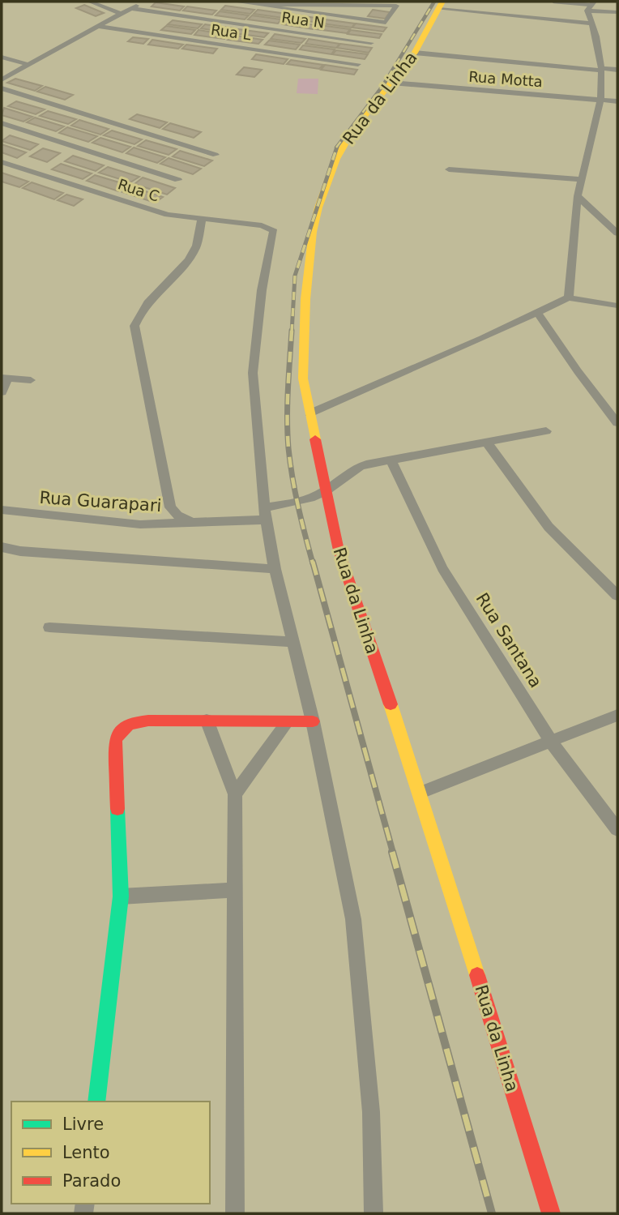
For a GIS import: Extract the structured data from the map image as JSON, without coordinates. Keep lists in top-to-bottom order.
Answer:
{
  "streets": {
    "street": [
      "Rua N",
      "Rua L",
      "Rua Motta",
      "Rua da Linha",
      "Rua C",
      "Rua Guarapari",
      "Rua Santana"
    ]
  },
  "crossings": [
    ["Rua Motta", "Rua da Linha"],
    ["Rua da Linha", "Rua Guarapari"],
    ["Rua C", "Rua Guarapari"],
    ["Rua Guarapari", "Rua Santana"]
  ],
  "legend": ["Livre", "Lento", "Parado"]
}
